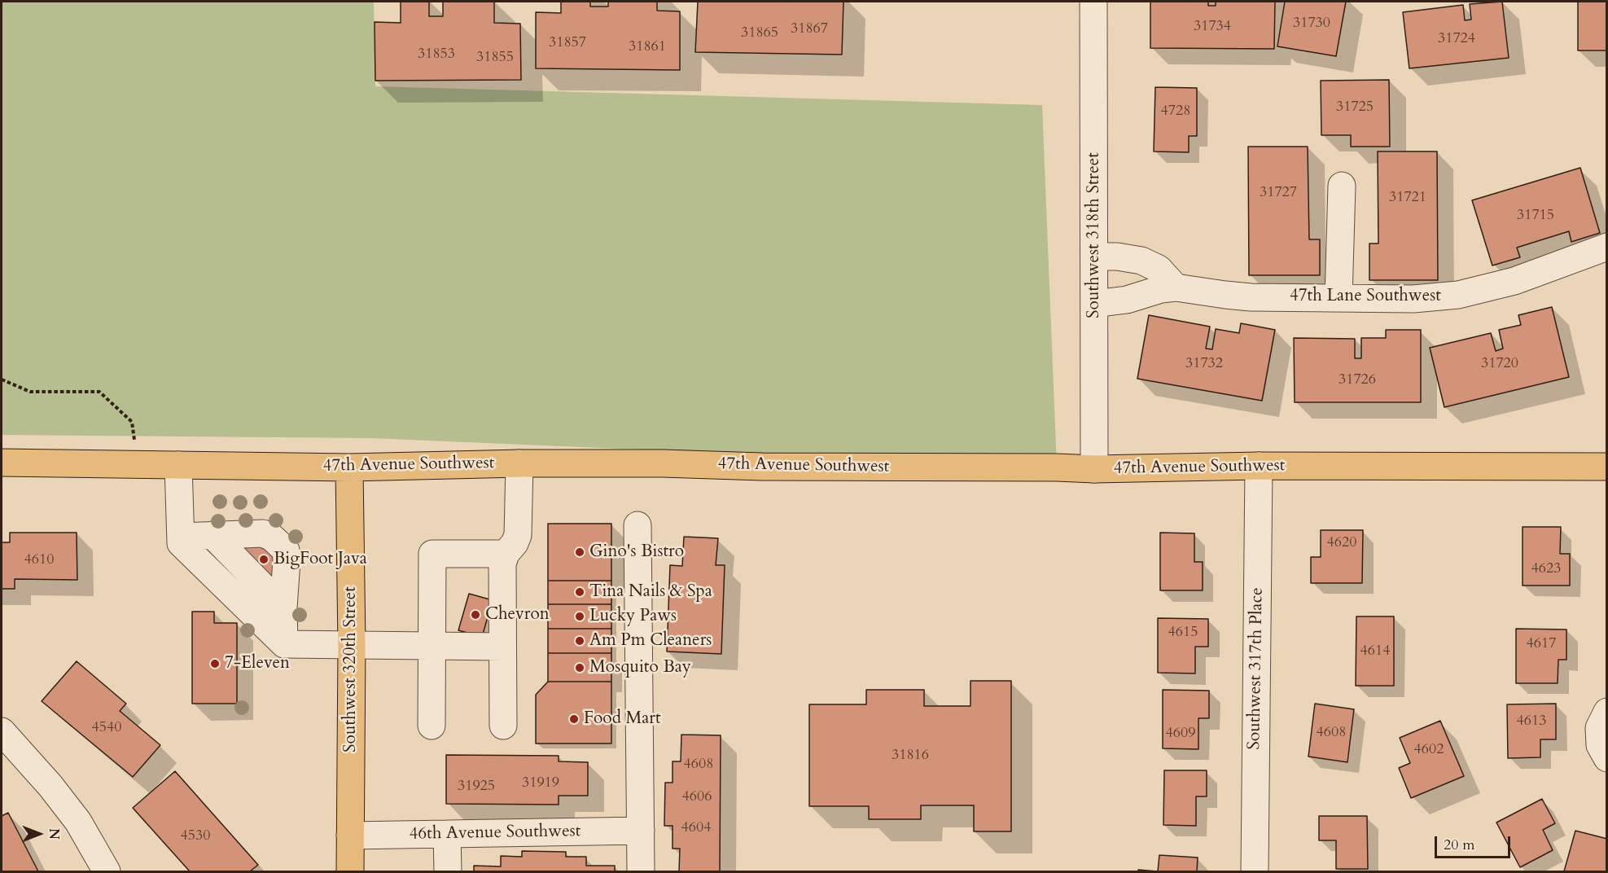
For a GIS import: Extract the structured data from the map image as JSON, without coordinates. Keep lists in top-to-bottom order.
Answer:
{
  "streets": {
    "main road": ["47th Avenue Southwest", "Southwest 320th Street"],
    "street": [
      "Southwest 318th Street",
      "47th Lane Southwest",
      "Southwest 317th Place",
      "46th Avenue Southwest"
    ]
  },
  "crossings": [
    ["Southwest 318th Street", "47th Lane Southwest"],
    ["Southwest 318th Street", "47th Avenue Southwest"],
    ["47th Avenue Southwest", "Southwest 317th Place"],
    ["47th Avenue Southwest", "Southwest 320th Street"],
    ["Southwest 320th Street", "46th Avenue Southwest"]
  ],
  "places": [
    "Gino's Bistro",
    "BigFoot Java",
    "Tina Nails & Spa",
    "Chevron",
    "Lucky Paws",
    "Am Pm Cleaners",
    "7-Eleven",
    "Mosquito Bay",
    "Food Mart"
  ],
  "house_numbers": [
    "31730",
    "31734",
    "31867",
    "31865",
    "31724",
    "31857",
    "31861",
    "31853",
    "31855",
    "31725",
    "4728",
    "31727",
    "31721",
    "31715",
    "31732",
    "31720",
    "31726",
    "4620",
    "4610",
    "4623",
    "4615",
    "4617",
    "4614",
    "4613",
    "4540",
    "4608",
    "4609",
    "4602",
    "31816",
    "4608",
    "31919",
    "31925",
    "4606",
    "4604",
    "4530"
  ],
  "scale_bar": "20 m",
  "north": "right"
}
